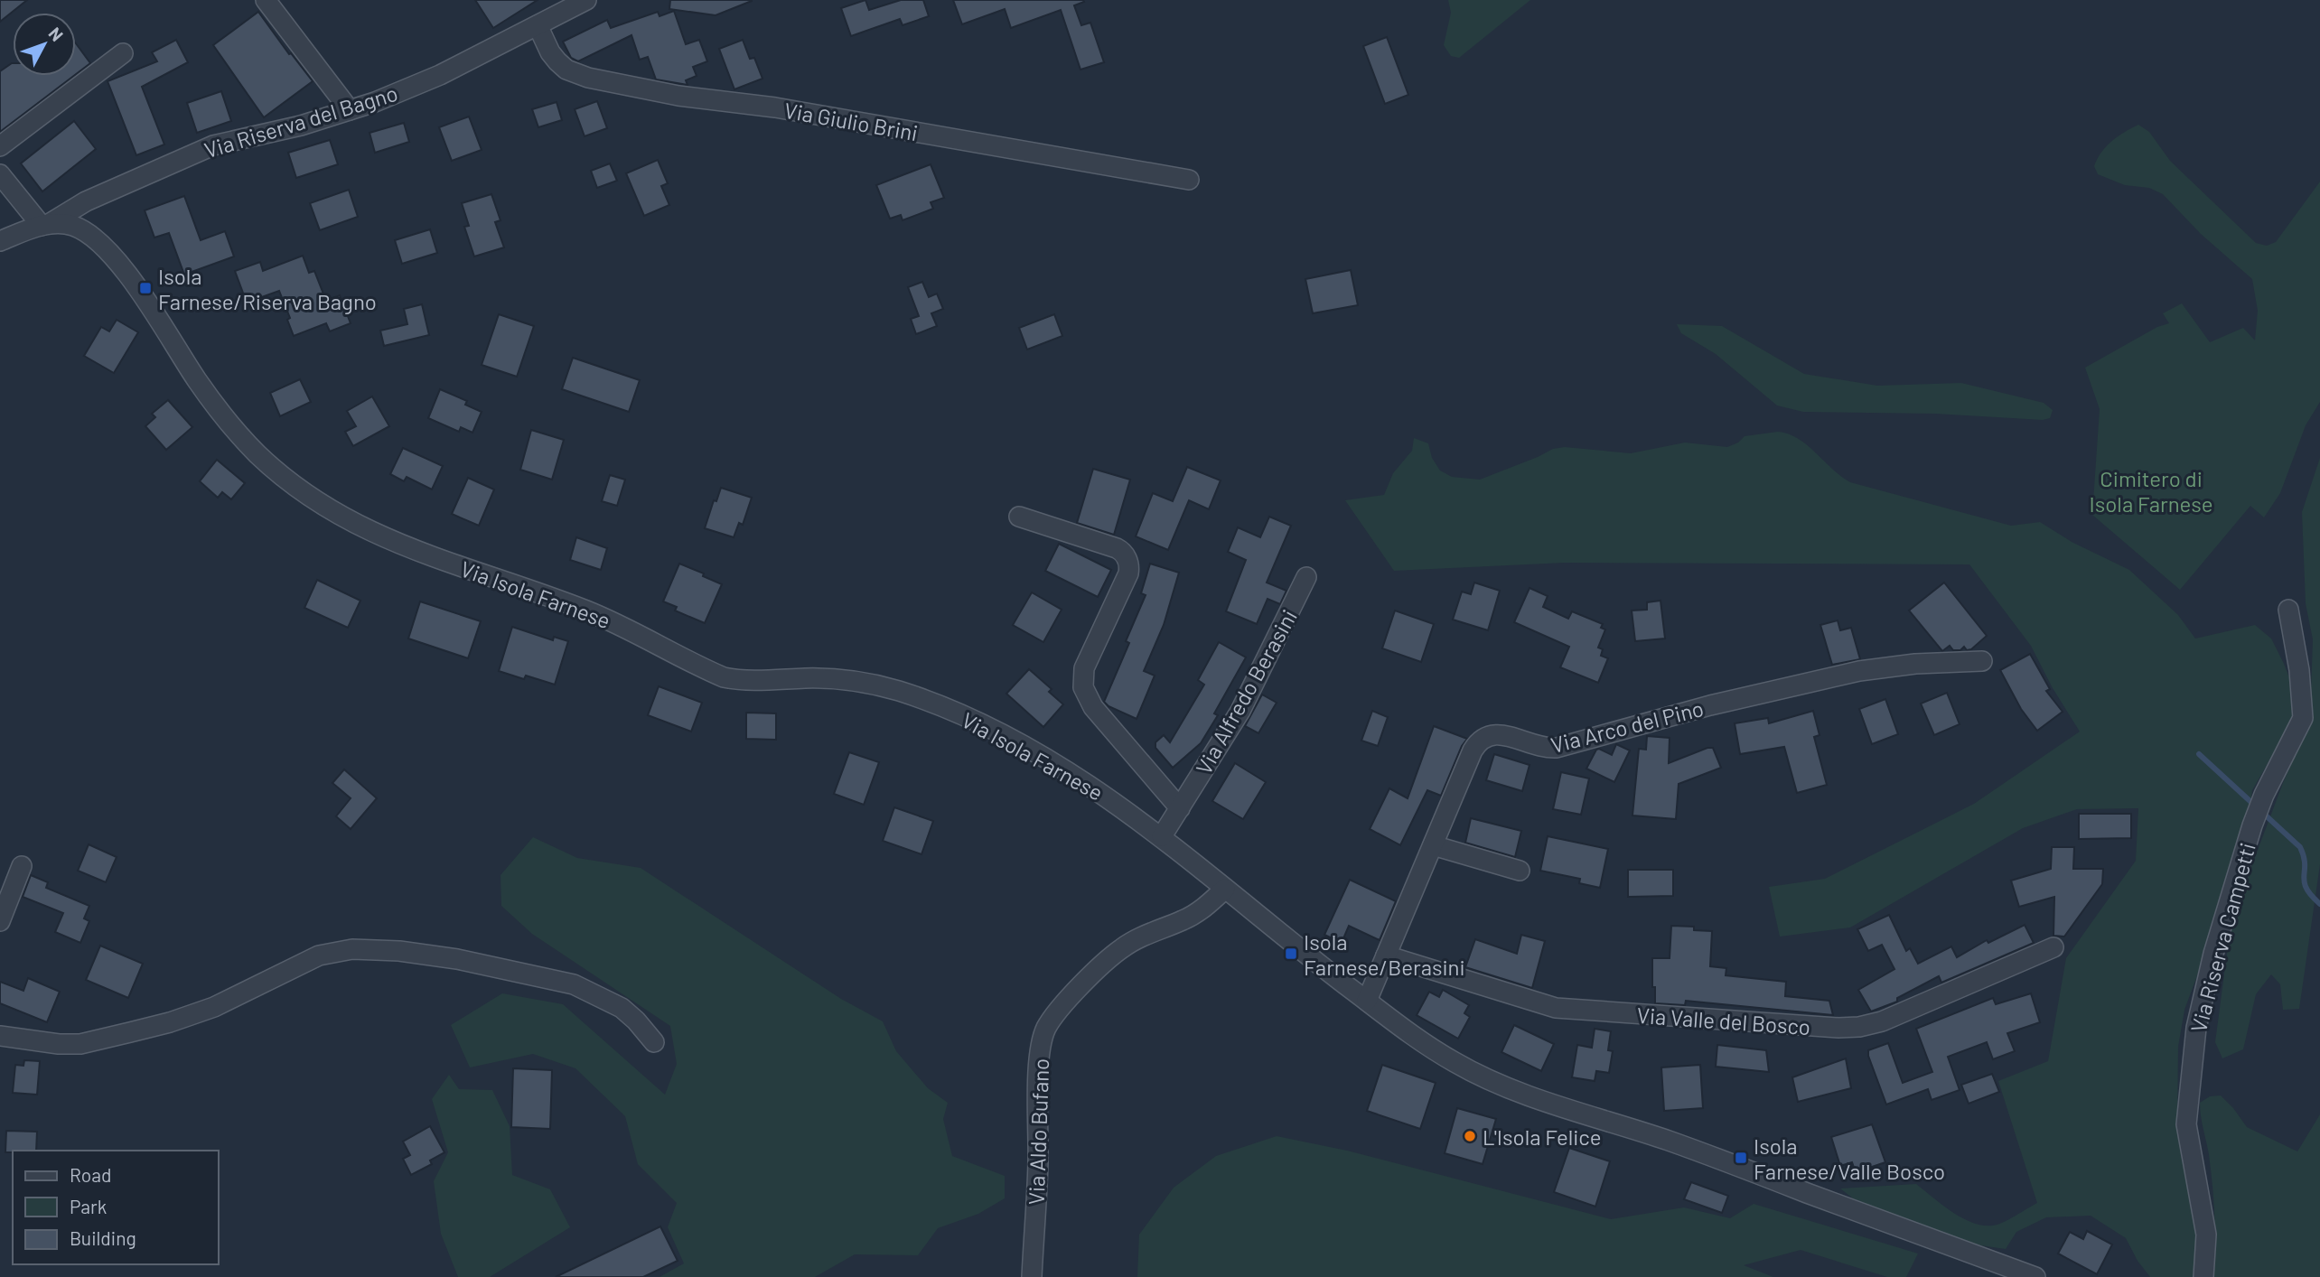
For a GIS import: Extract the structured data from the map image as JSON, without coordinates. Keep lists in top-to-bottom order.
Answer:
{
  "streets": {
    "street": [
      "Via Riserva del Bagno",
      "Via Giulio Brini",
      "Via Isola Farnese",
      "Via Alfredo Berasini",
      "Via Arco del Pino",
      "Via Riserva Campetti",
      "Via Valle del Bosco",
      "Via Aldo Bufano"
    ]
  },
  "crossings": [
    ["Via Riserva del Bagno", "Via Giulio Brini"],
    ["Via Riserva del Bagno", "Via Isola Farnese"],
    ["Via Isola Farnese", "Via Alfredo Berasini"],
    ["Via Isola Farnese", "Via Arco del Pino"],
    ["Via Isola Farnese", "Via Aldo Bufano"],
    ["Via Arco del Pino", "Via Valle del Bosco"]
  ],
  "parks": ["Cimitero di Isola Farnese"],
  "places": {
    "transit": ["Isola Farnese/Riserva Bagno", "Isola Farnese/Berasini", "Isola Farnese/Valle Bosco"],
    "other": ["L'Isola Felice"]
  },
  "legend": ["Road", "Park", "Building"],
  "north": "top right"
}
